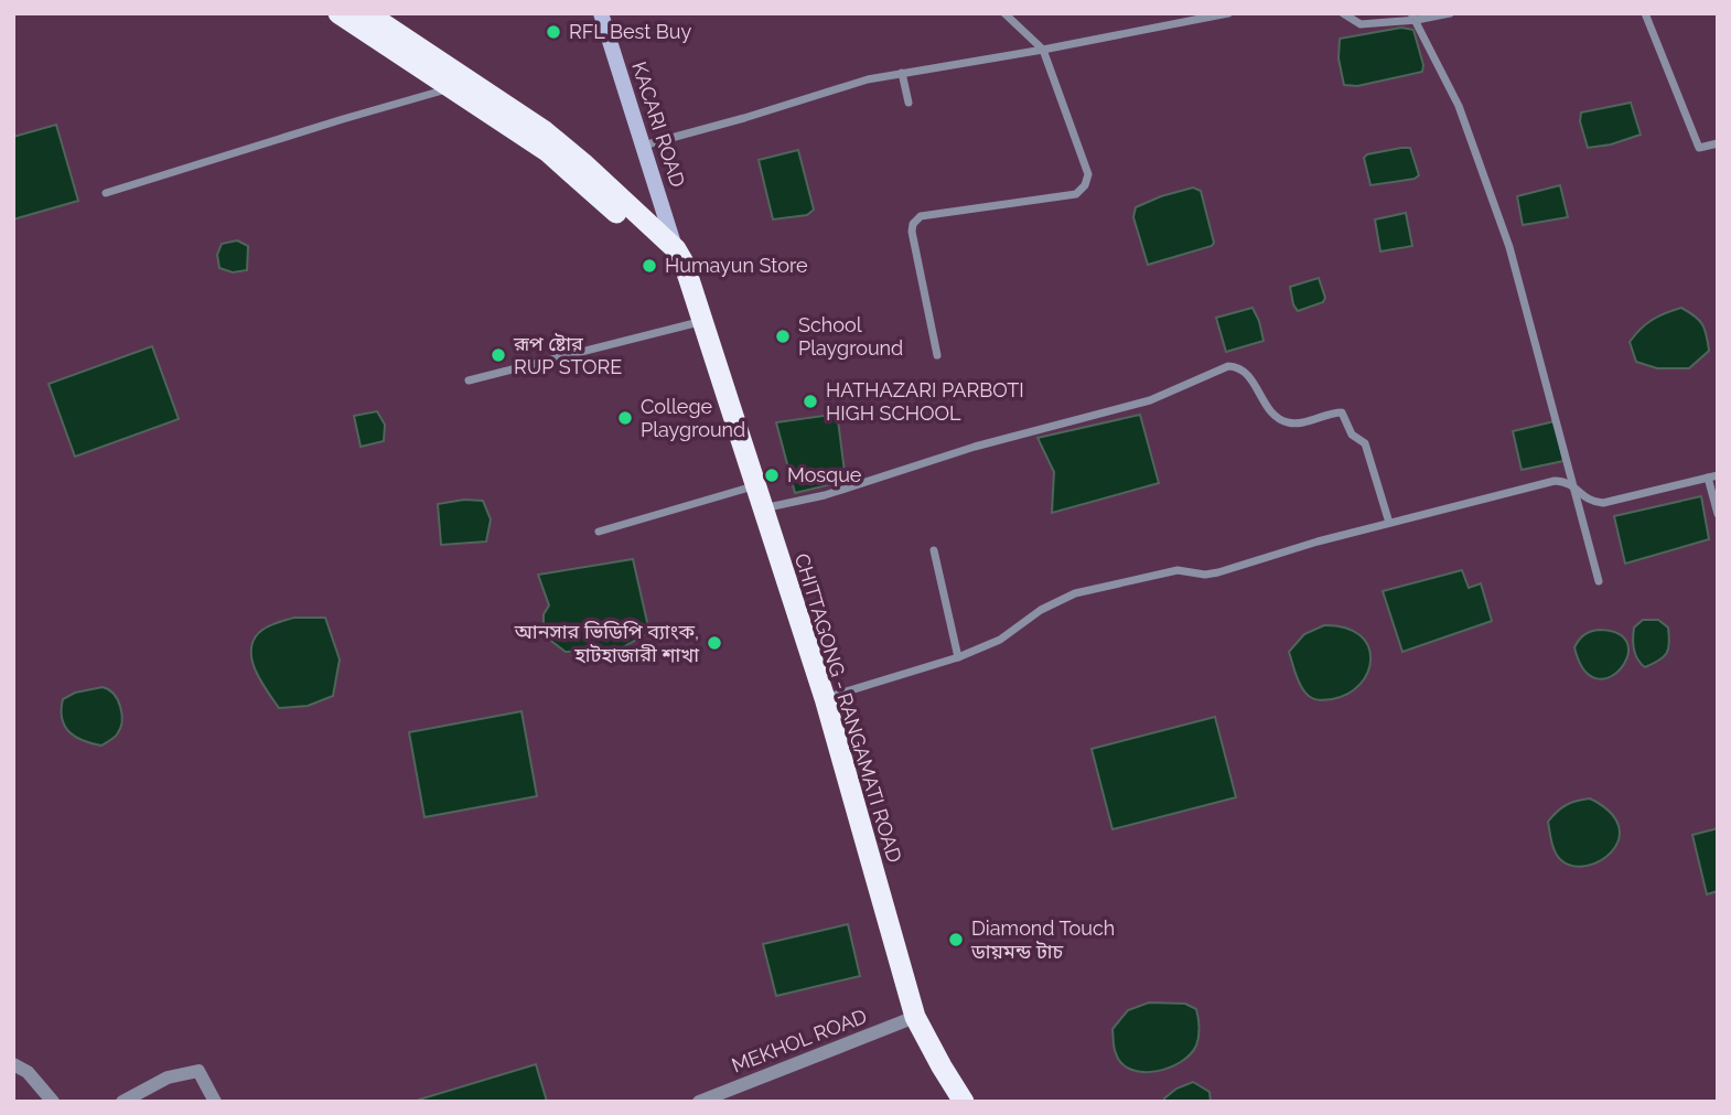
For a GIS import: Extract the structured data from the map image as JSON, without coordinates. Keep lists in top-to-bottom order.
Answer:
{
  "streets": {
    "highway": ["CHITTAGONG - RANGAMATI ROAD"],
    "main road": ["KACARI ROAD"],
    "street": ["MEKHOL ROAD"]
  },
  "crossings": [
    ["KACARI ROAD", "CHITTAGONG - RANGAMATI ROAD"],
    ["CHITTAGONG - RANGAMATI ROAD", "MEKHOL ROAD"]
  ],
  "places": [
    "RFL Best Buy",
    "Humayun Store",
    "School Playground",
    "রূপ ষ্টোর RUP STORE",
    "HATHAZARI PARBOTI HIGH SCHOOL",
    "College Playground",
    "Mosque",
    "আনসার ভিডিপি ব্যাংক, হাটহাজারী শাখা",
    "Diamond Touch ডায়মন্ড টাচ"
  ]
}
